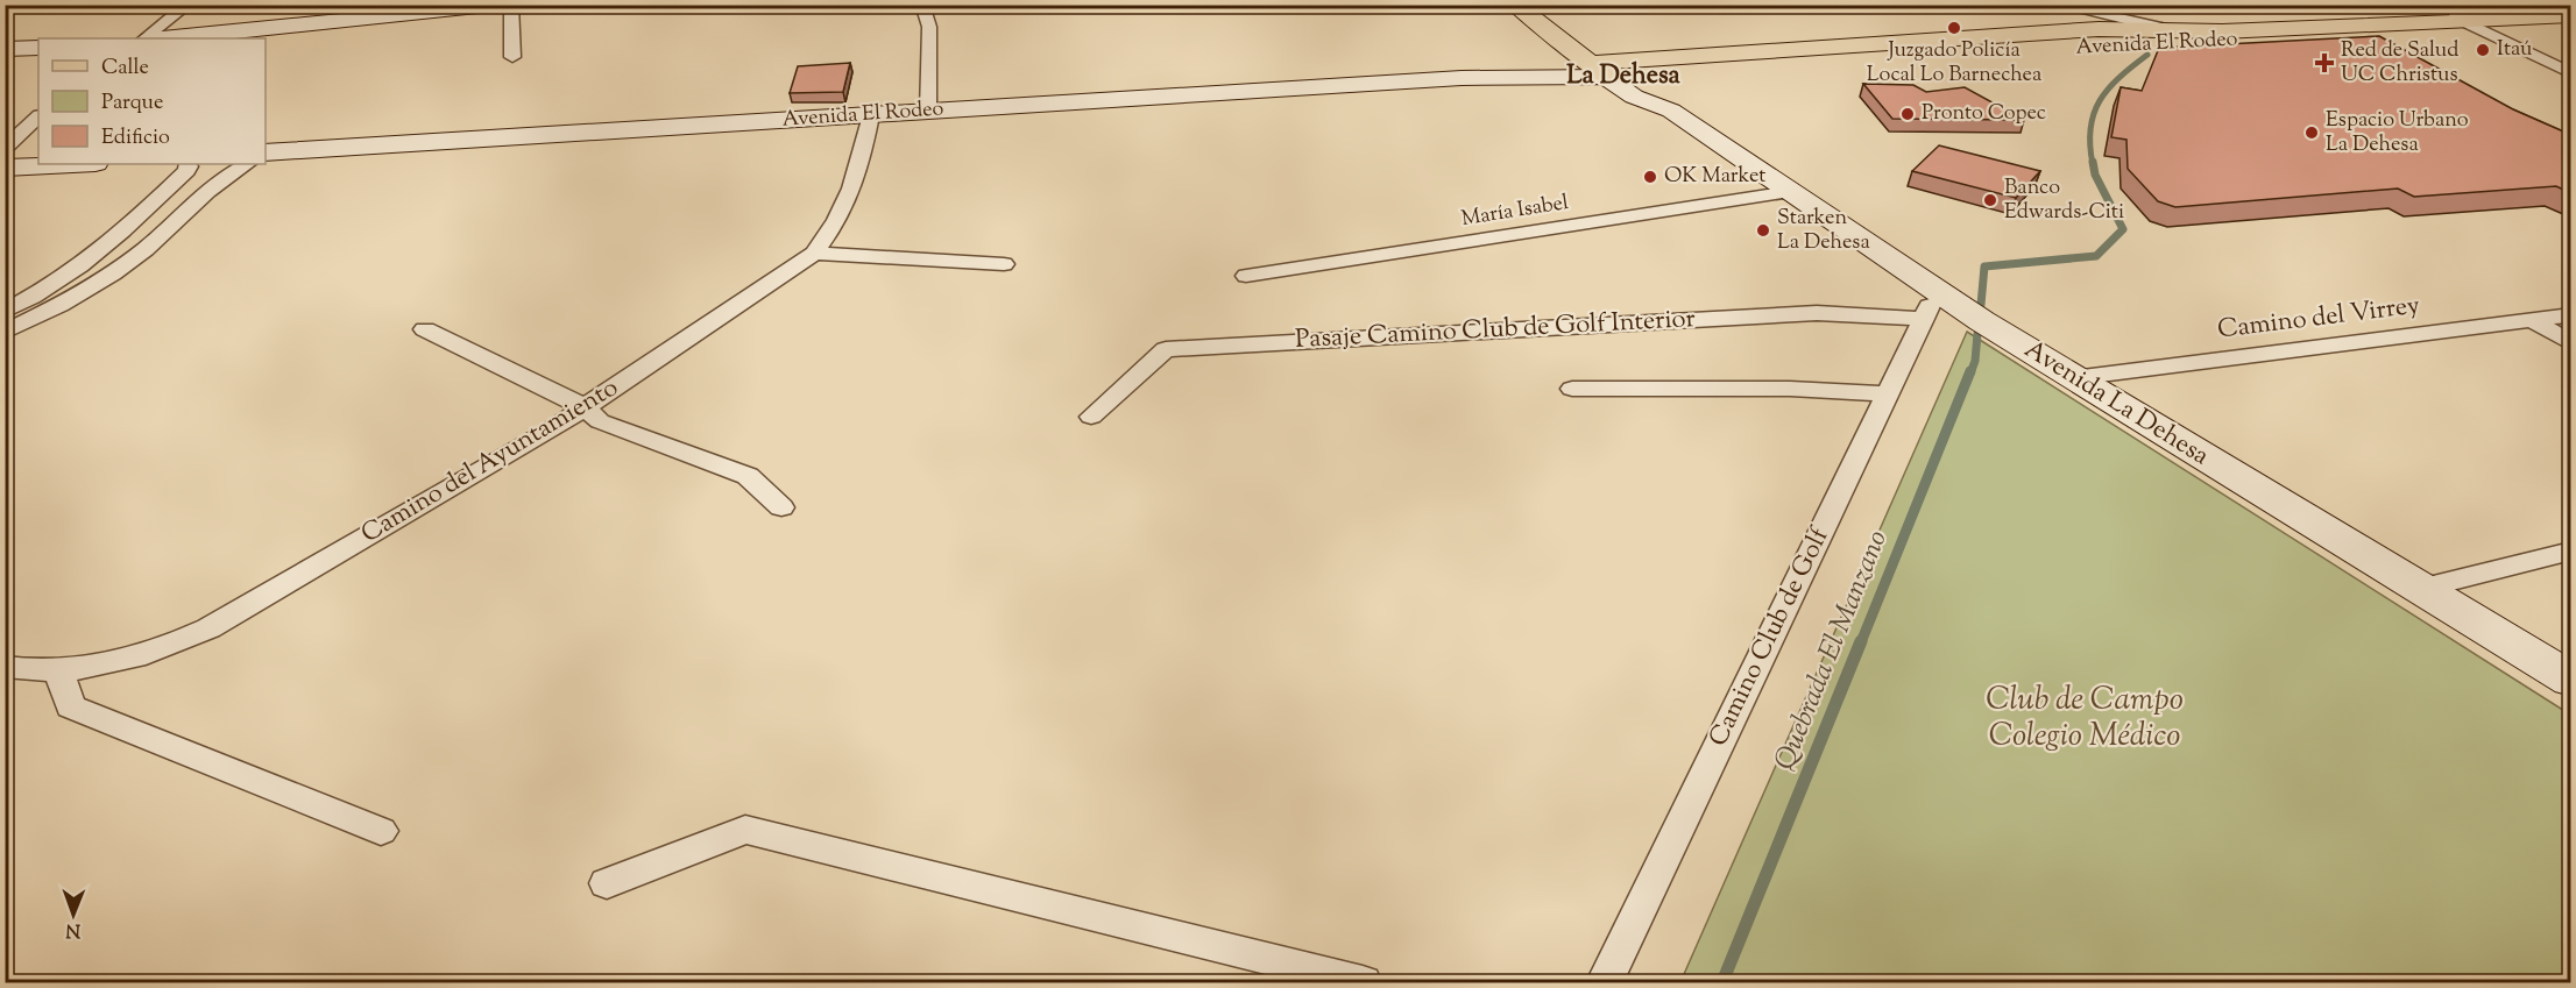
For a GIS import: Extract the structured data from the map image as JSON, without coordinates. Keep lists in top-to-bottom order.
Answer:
{
  "streets": {
    "main road": ["Avenida El Rodeo", "Avenida La Dehesa"],
    "street": [
      "María Isabel",
      "Camino del Virrey",
      "Pasaje Camino Club de Golf Interior",
      "Camino del Ayuntamiento",
      "Camino Club de Golf"
    ]
  },
  "crossings": [
    ["Avenida El Rodeo", "Avenida La Dehesa"],
    ["Avenida El Rodeo", "Camino del Ayuntamiento"],
    ["María Isabel", "Avenida La Dehesa"],
    ["Camino del Virrey", "Avenida La Dehesa"],
    ["Pasaje Camino Club de Golf Interior", "Avenida La Dehesa"],
    ["Pasaje Camino Club de Golf Interior", "Camino Club de Golf"],
    ["Avenida La Dehesa", "Camino Club de Golf"]
  ],
  "districts": ["La Dehesa"],
  "water": ["Quebrada El Manzano"],
  "parks": ["Club de Campo Colegio Médico"],
  "places": {
    "other": [
      "Juzgado Policía Local Lo Barnechea",
      "Itaú",
      "Pronto Copec",
      "Espacio Urbano La Dehesa",
      "OK Market",
      "Banco Edwards-Citi",
      "Starken La Dehesa"
    ],
    "health": ["Red de Salud UC Christus"]
  },
  "legend": ["Calle", "Parque", "Edificio"],
  "north": "bottom"
}
